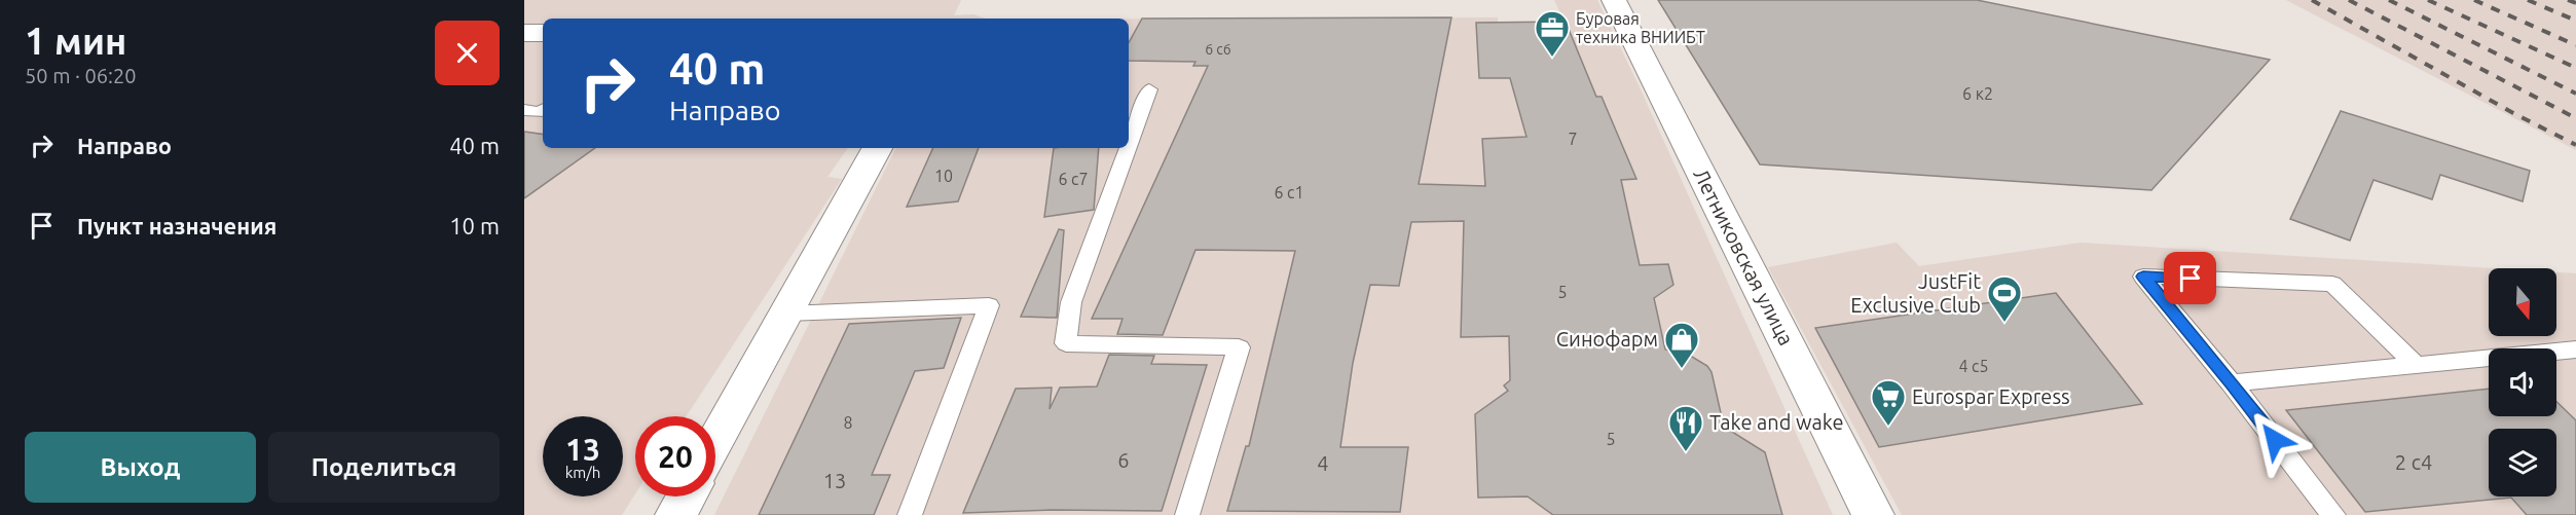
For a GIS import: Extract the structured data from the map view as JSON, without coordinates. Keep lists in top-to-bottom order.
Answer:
{
  "streets": {
    "street": ["Летниковская улица"]
  },
  "places": {
    "office": ["Буровая техника ВНИИБТ"],
    "sports": ["JustFit Exclusive Club"],
    "shop": ["Синофарм"],
    "supermarket": ["Eurospar Express"],
    "restaurant": ["Take and wake"]
  },
  "house_numbers": [
    "6 с6",
    "6 к2",
    "7",
    "10",
    "6 с7",
    "6 с1",
    "5",
    "4 с5",
    "8",
    "5",
    "6",
    "2 с4",
    "4",
    "13"
  ],
  "north": "bottom",
  "page": {
    "heading": ["1 мин", "50 m · 06:20"],
    "turn": ["40 m", "Направо"],
    "list": [
      {
        "name": "Направо",
        "value": "40 m"
      },
      {
        "name": "Пункт назначения",
        "value": "10 m"
      }
    ],
    "speed": "13 km/h",
    "limit": "20",
    "buttons": ["Выход", "Поделиться"]
  }
}
